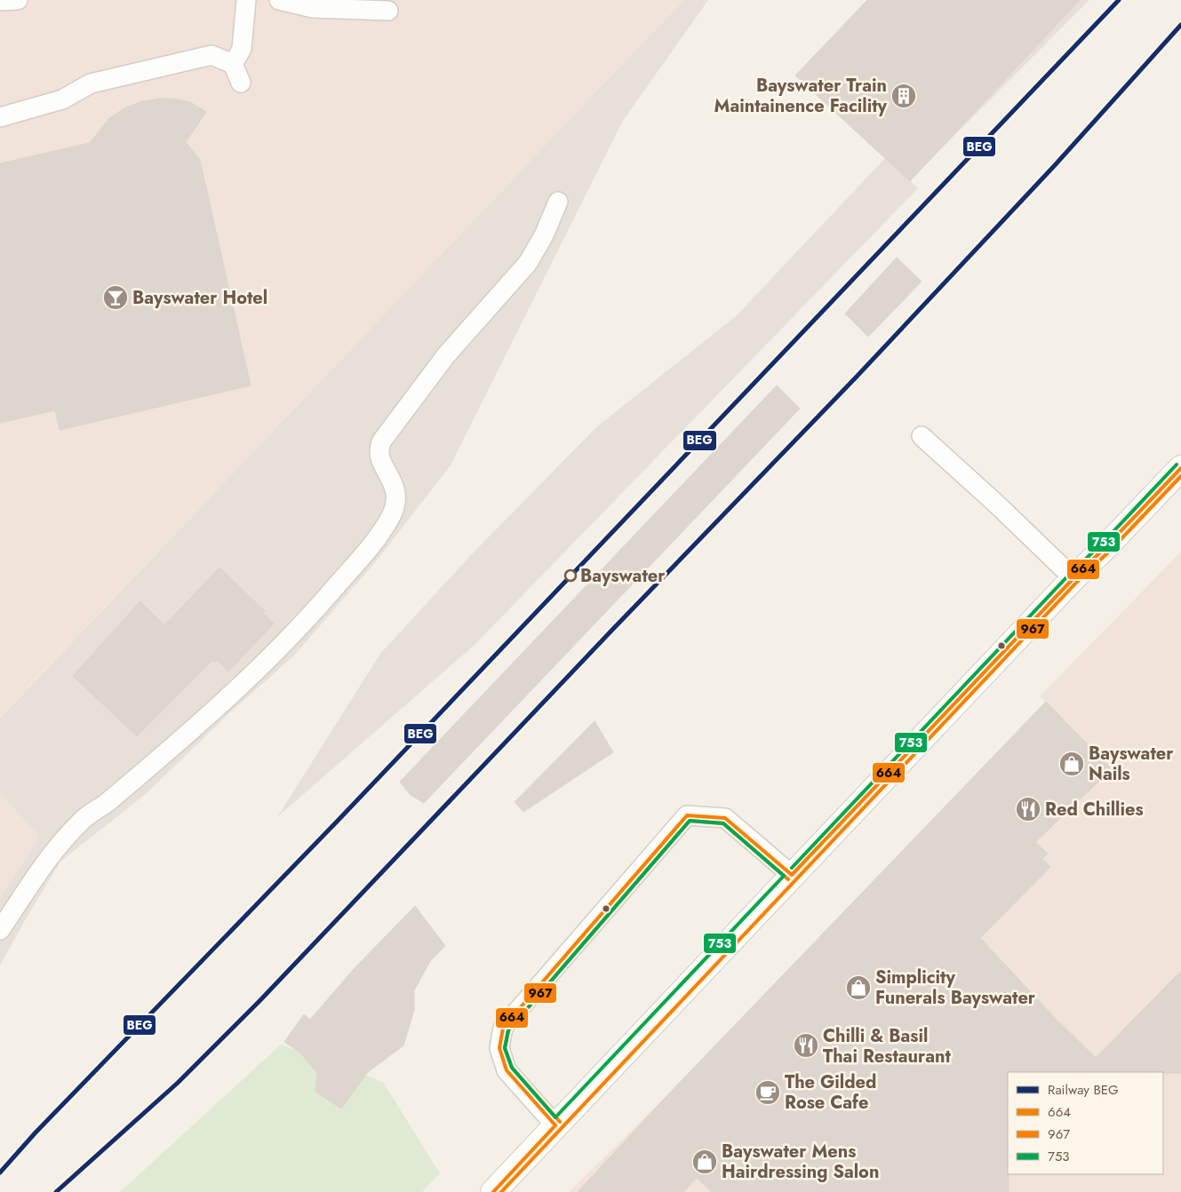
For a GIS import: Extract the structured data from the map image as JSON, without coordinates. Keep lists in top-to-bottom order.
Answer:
{
  "places": {
    "building": ["Bayswater Train Maintainence Facility"],
    "bar": ["Bayswater Hotel"],
    "other": ["Bayswater"],
    "shop": ["Bayswater Nails", "Simplicity Funerals Bayswater", "Bayswater Mens Hairdressing Salon"],
    "restaurant": ["Red Chillies", "Chilli & Basil Thai Restaurant"],
    "cafe": ["The Gilded Rose Cafe"]
  },
  "lines": [
    "rail line BEG",
    "transit line 753",
    "transit line 664",
    "transit line 967"
  ],
  "legend": [
    "Railway BEG",
    "664",
    "967",
    "753"
  ]
}
